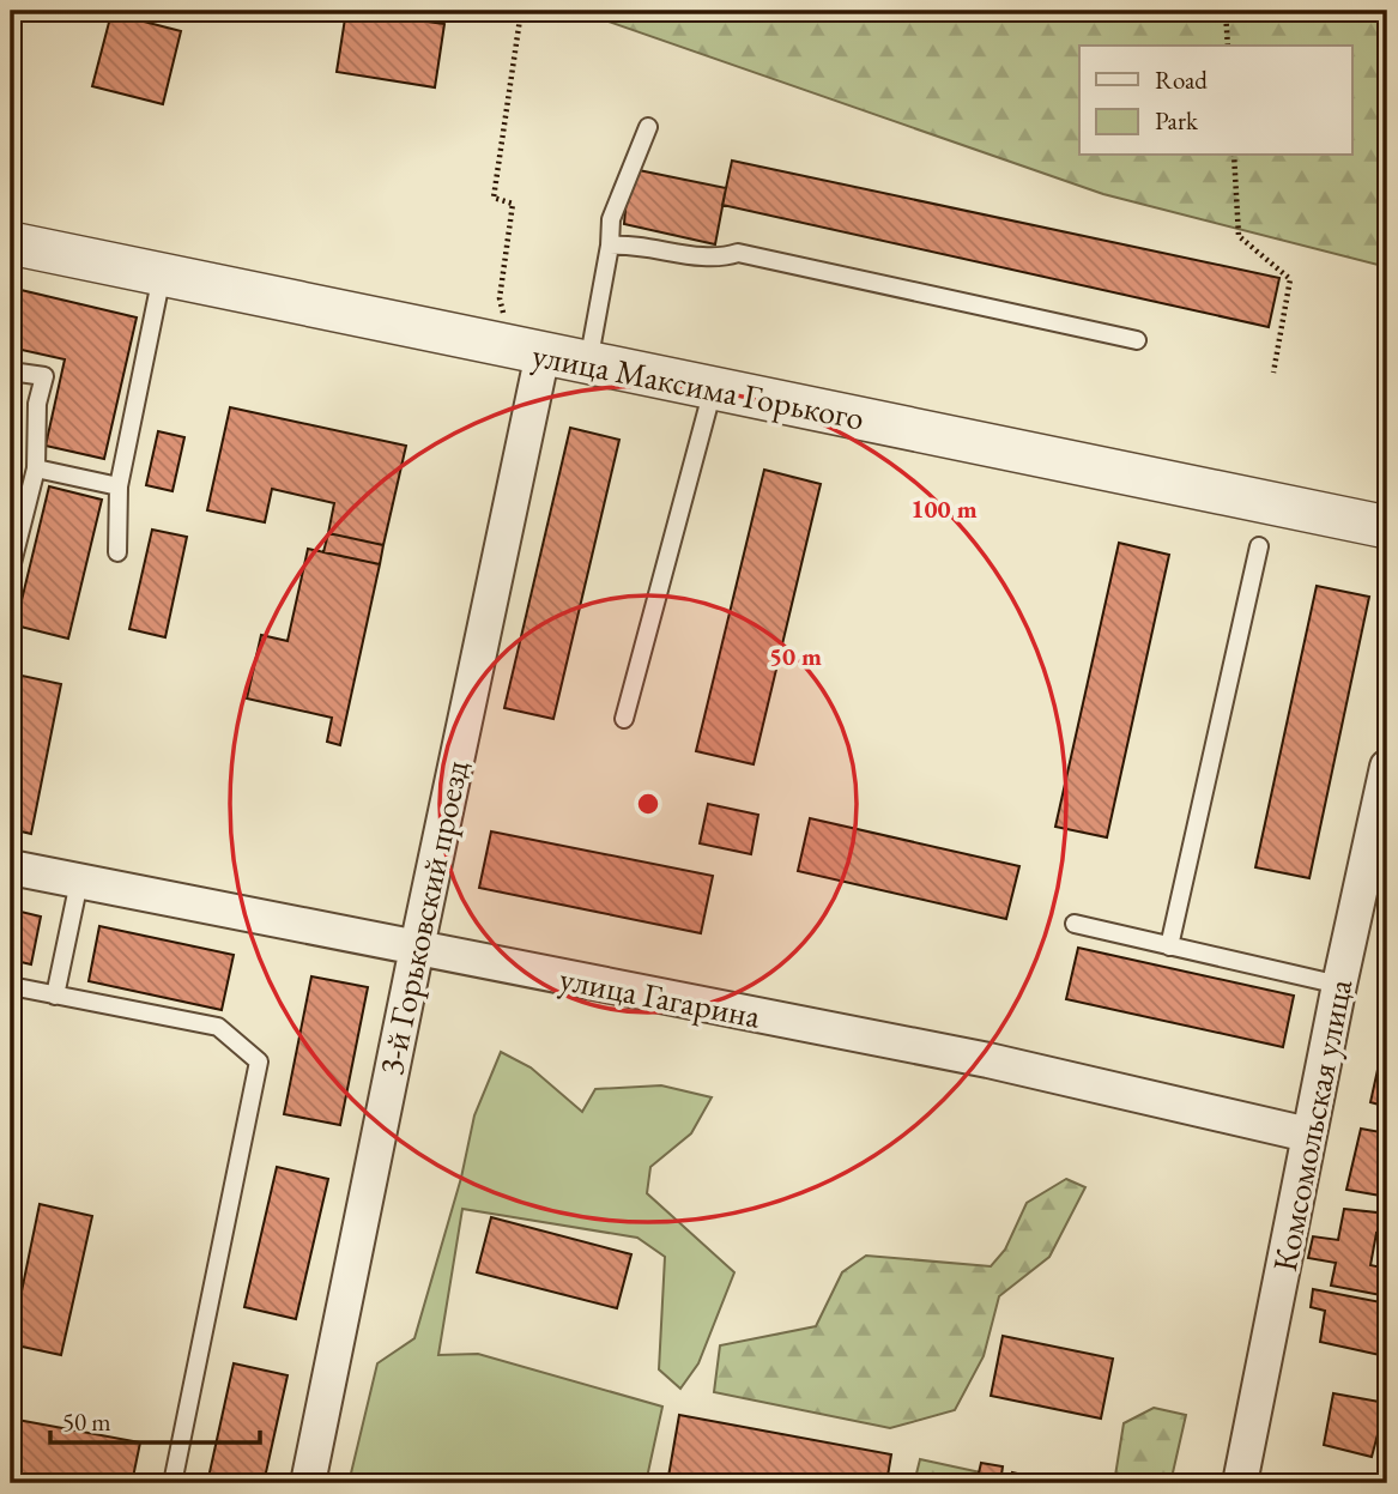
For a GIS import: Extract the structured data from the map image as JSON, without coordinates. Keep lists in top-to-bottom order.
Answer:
{
  "streets": {
    "street": [
      "улица Максима Горького",
      "3-й Горьковский проезд",
      "улица Гагарина",
      "Комсомольская улица"
    ]
  },
  "crossings": [
    ["улица Максима Горького", "3-й Горьковский проезд"],
    ["3-й Горьковский проезд", "улица Гагарина"],
    ["улица Гагарина", "Комсомольская улица"]
  ],
  "legend": ["Road", "Park"],
  "scale_bar": "50 m",
  "rings": ["100 m", "50 m"]
}
